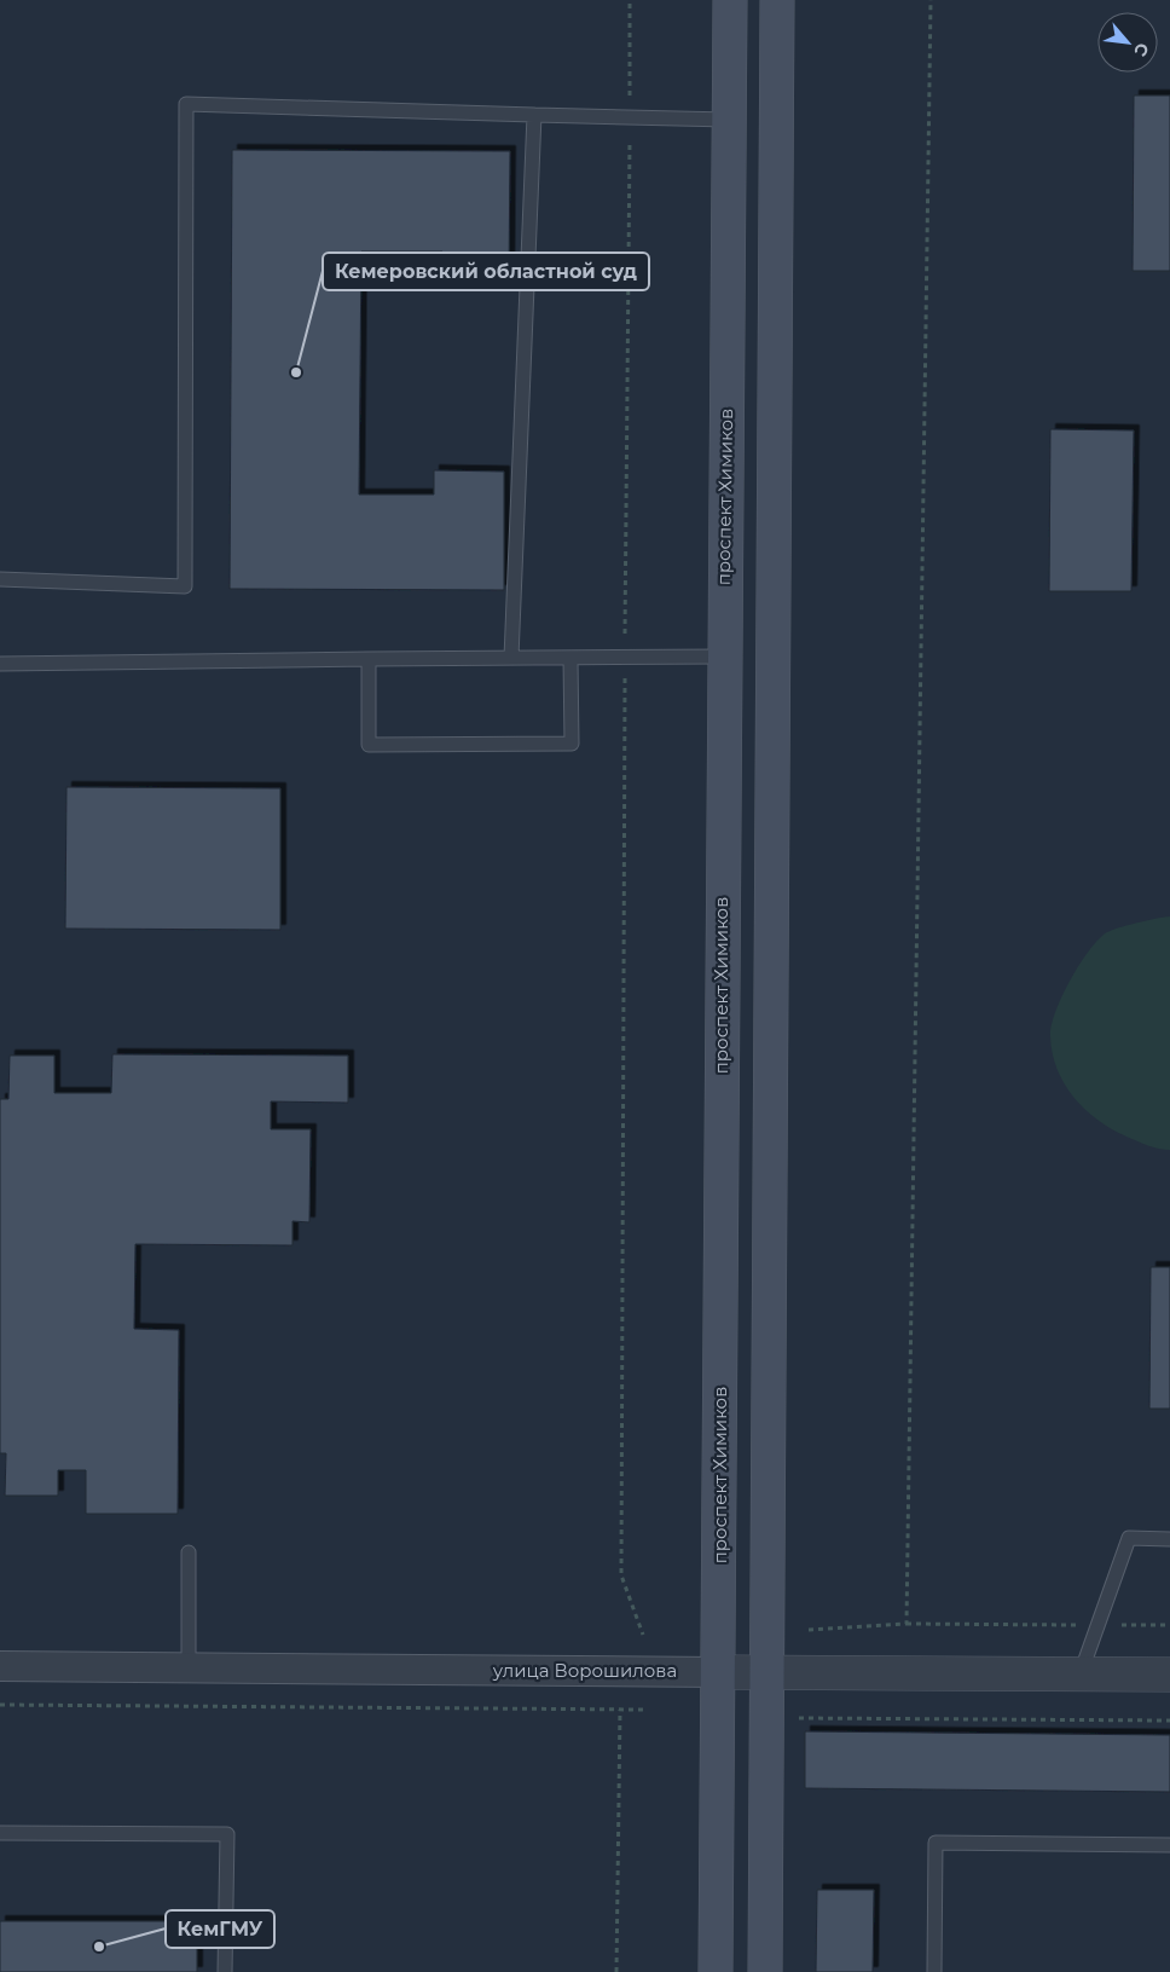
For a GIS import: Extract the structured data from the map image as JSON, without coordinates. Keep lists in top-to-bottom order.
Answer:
{
  "streets": {
    "main road": ["проспект Химиков"],
    "street": ["улица Ворошилова"]
  },
  "crossings": [
    ["проспект Химиков", "улица Ворошилова"]
  ],
  "places": ["Кемеровский областной суд", "КемГМУ"],
  "north": "bottom right"
}
